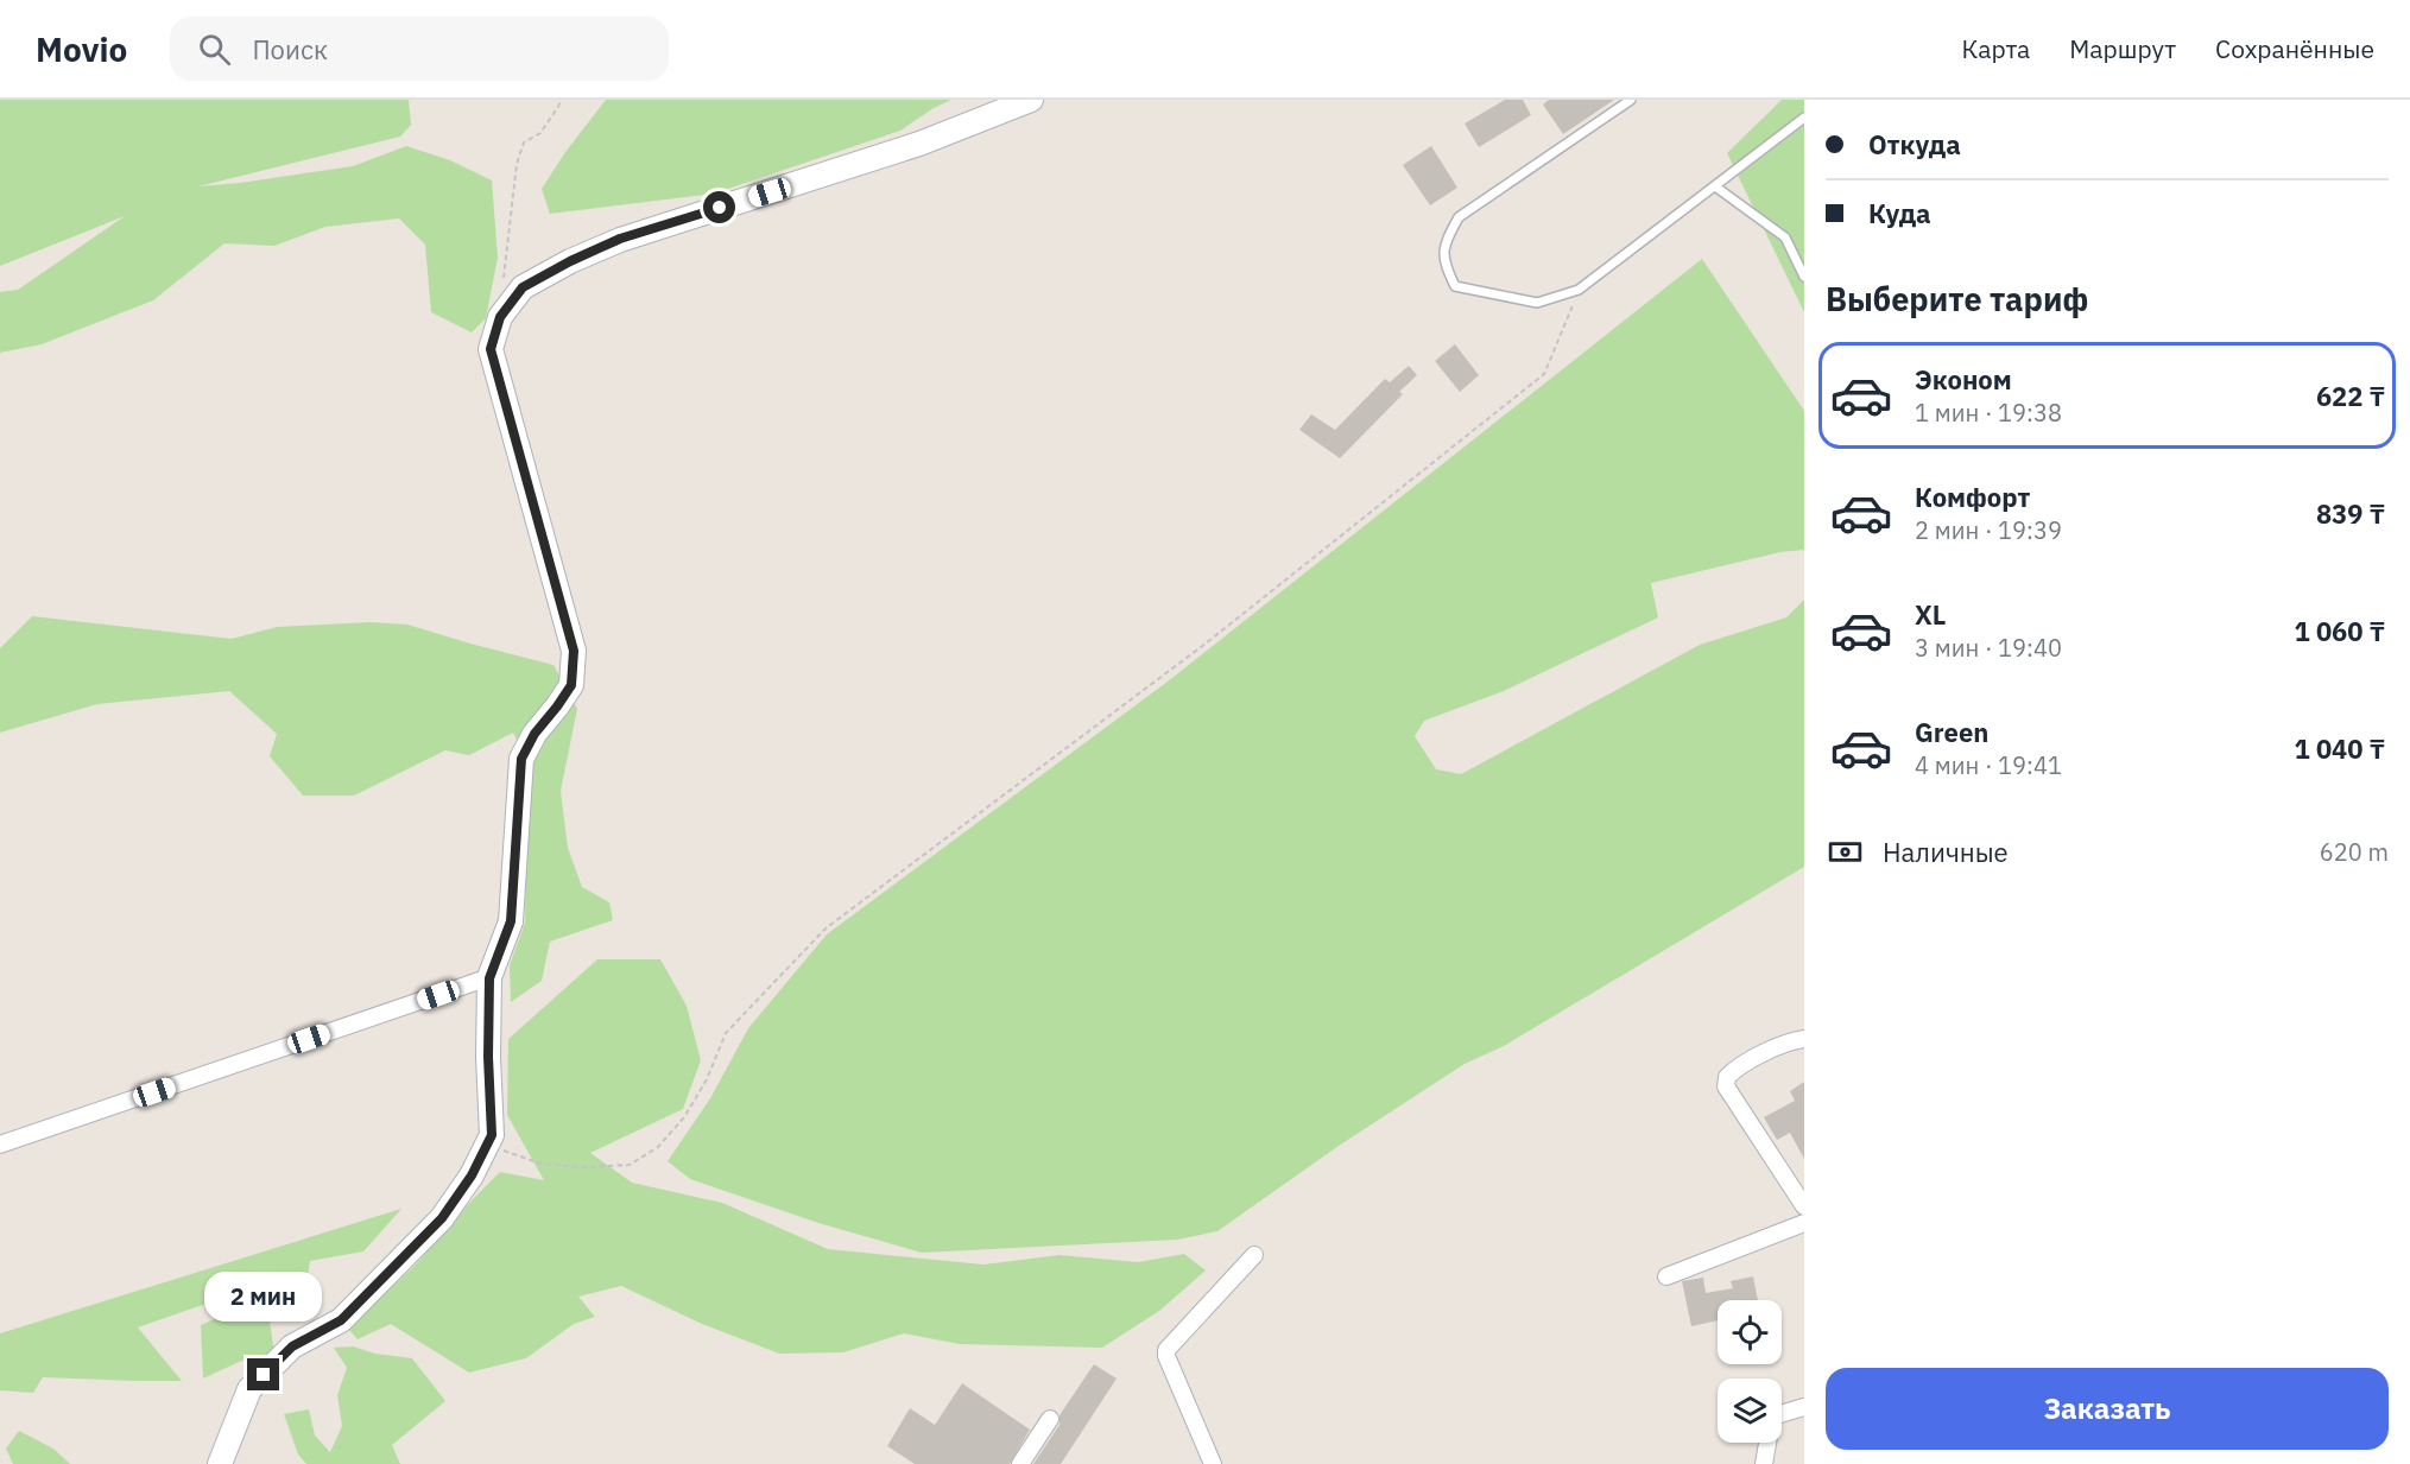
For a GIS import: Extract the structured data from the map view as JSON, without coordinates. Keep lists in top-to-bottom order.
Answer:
{
  "page": {
    "header": "Movio",
    "search": "Поиск",
    "nav": ["Карта", "Маршрут", "Сохранённые"],
    "banner": ["Откуда", "Куда"],
    "heading": "Выберите тариф",
    "list": [
      {
        "name": "Эконом",
        "note": "1 мин · 19:38",
        "value": "622 ₸"
      },
      {
        "name": "Комфорт",
        "note": "2 мин · 19:39",
        "value": "839 ₸"
      },
      {
        "name": "XL",
        "note": "3 мин · 19:40",
        "value": "1 060 ₸"
      },
      {
        "name": "Green",
        "note": "4 мин · 19:41",
        "value": "1 040 ₸"
      }
    ],
    "pay": ["Наличные", "620 m"],
    "bubble": "2 мин",
    "buttons": "Заказать"
  }
}
